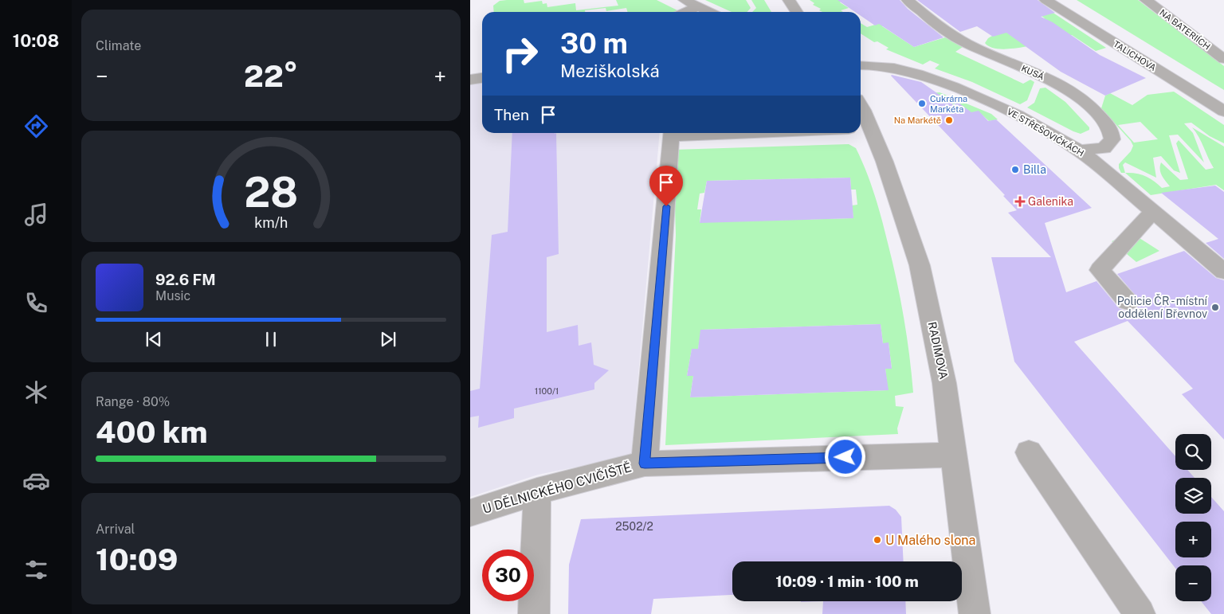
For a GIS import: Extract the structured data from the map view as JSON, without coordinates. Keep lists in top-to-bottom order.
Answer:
{
  "streets": {
    "street": [
      "NA BATERIÍCH",
      "TALICHOVA",
      "KUSÁ",
      "VE STŘEŠOVIČKÁCH",
      "RADIMOVA",
      "U DĚLNICKÉHO CVIČIŠTĚ"
    ]
  },
  "crossings": [
    ["KUSÁ", "VE STŘEŠOVIČKÁCH"],
    ["RADIMOVA", "U DĚLNICKÉHO CVIČIŠTĚ"]
  ],
  "places": {
    "other": [
      "Cukrárna Markéta",
      "Na Markétě",
      "Billa",
      "Policie ČR - místní oddělení Břevnov",
      "U Malého slona"
    ],
    "health": ["Galenika"]
  },
  "house_numbers": ["1100/1", "2502/2"],
  "page": {
    "tabs": "10:08",
    "tile": [
      "Climate",
      ["Range · 80%", "400 km"],
      ["Arrival", "10:09"]
    ],
    "turn": ["30 m", "Meziškolská"],
    "heat": ["−", "22°", "+"],
    "then": "Then",
    "song": ["92.6 FM", "Music"],
    "map_buttons": ["+", "−"],
    "limit": "30",
    "trip": "10:09 · 1 min · 100 m",
    "gauge": ["28", "km/h"]
  }
}
